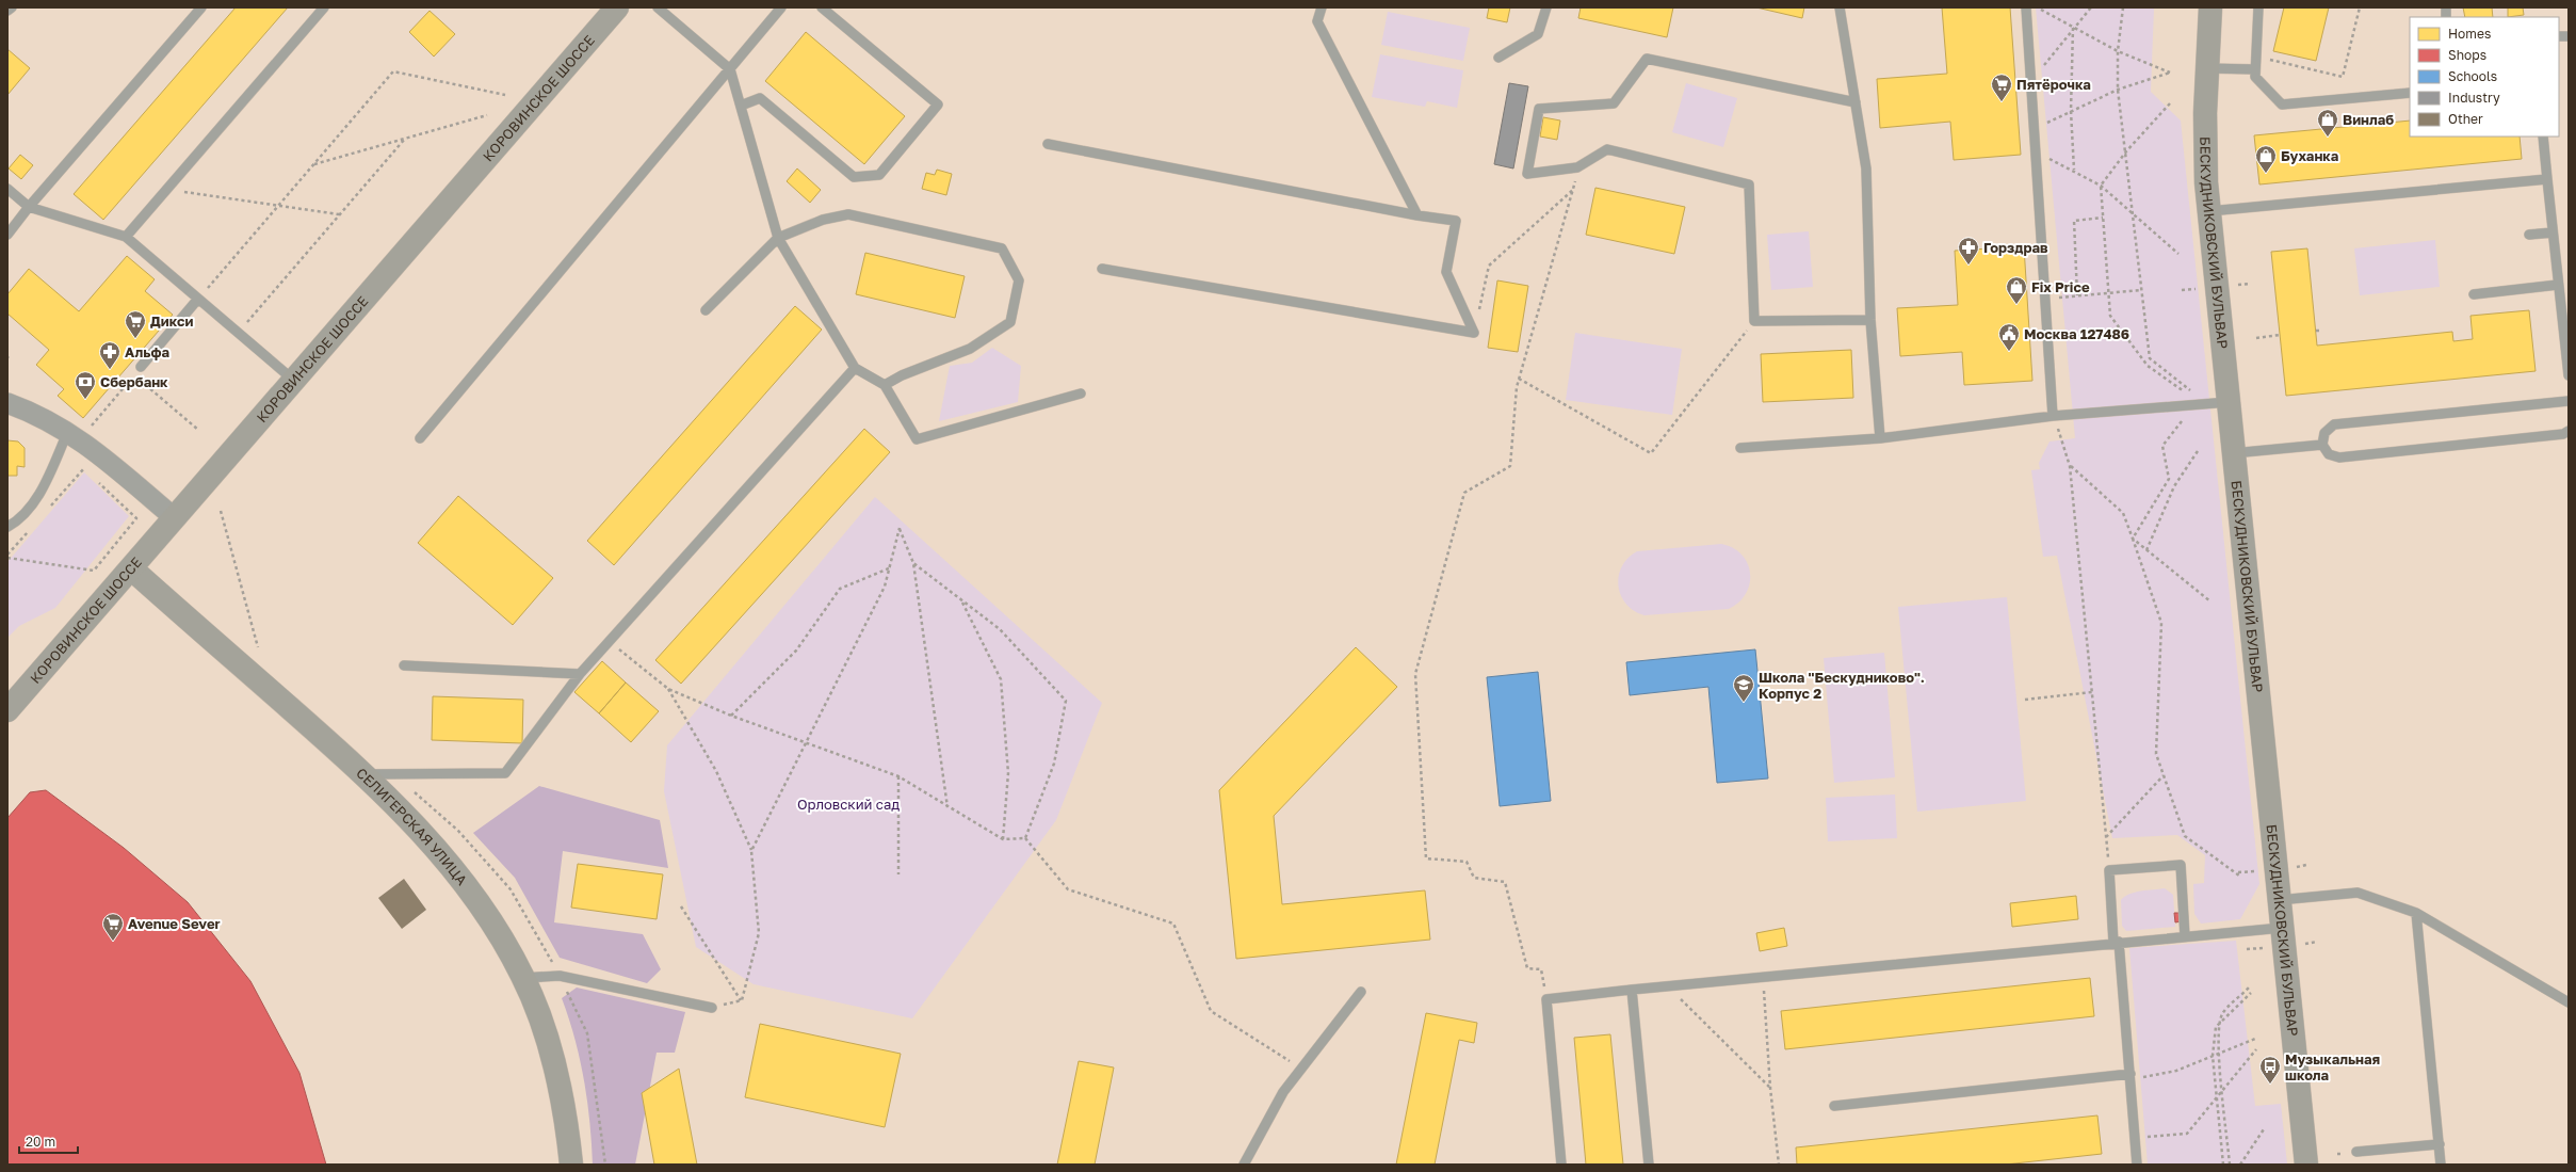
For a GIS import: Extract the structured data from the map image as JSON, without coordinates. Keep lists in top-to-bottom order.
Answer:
{
  "streets": {
    "street": ["КОРОВИНСКОЕ ШОССЕ", "БЕСКУДНИКОВСКИЙ БУЛЬВАР", "СЕЛИГЕРСКАЯ УЛИЦА"]
  },
  "crossings": [
    ["КОРОВИНСКОЕ ШОССЕ", "СЕЛИГЕРСКАЯ УЛИЦА"]
  ],
  "parks": ["Орловский сад"],
  "places": {
    "supermarket": ["Пятёрочка", "Дикси", "Avenue Sever"],
    "shop": ["Винлаб", "Буханка", "Fix Price"],
    "pharmacy": ["Горздрав", "Альфа"],
    "public building": ["Москва 127486"],
    "bank": ["Сбербанк"],
    "school or university": ["Школа \"Бескудниково\". Корпус 2"],
    "bus stop": ["Музыкальная школа"]
  },
  "legend": [
    "Homes",
    "Shops",
    "Schools",
    "Industry",
    "Other"
  ],
  "scale_bar": "20 m"
}
